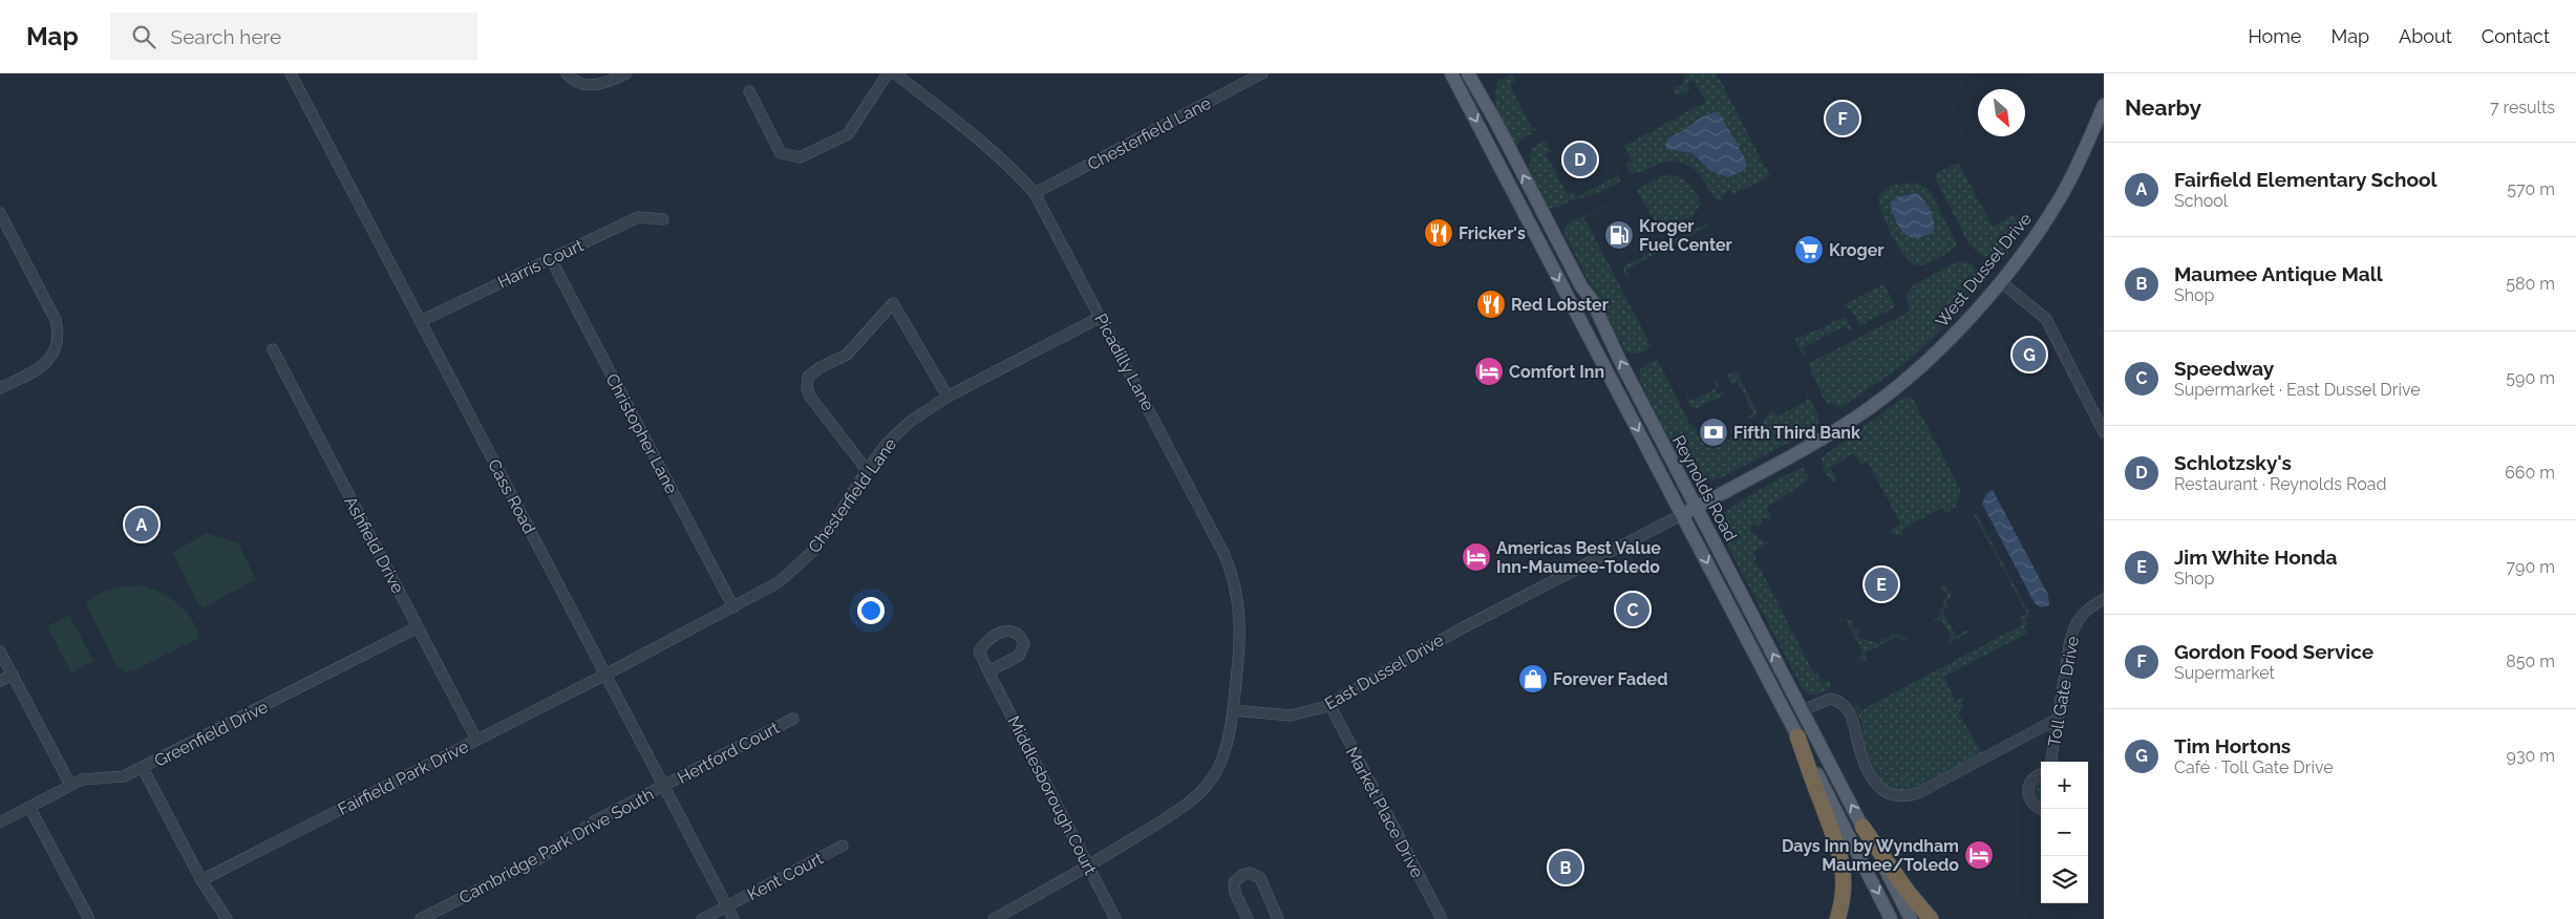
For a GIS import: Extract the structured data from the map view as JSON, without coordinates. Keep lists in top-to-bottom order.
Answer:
{
  "streets": {
    "main road": ["West Dussel Drive", "Reynolds Road"],
    "street": [
      "Chesterfield Lane",
      "Harris Court",
      "Picadilly Lane",
      "Christopher Lane",
      "Cass Road",
      "Ashfield Drive",
      "East Dussel Drive",
      "Toll Gate Drive",
      "Greenfield Drive",
      "Hertford Court",
      "Fairfield Park Drive",
      "Middlesborough Court",
      "Market Place Drive",
      "Cambridge Park Drive South",
      "Kent Court"
    ]
  },
  "crossings": [
    ["Chesterfield Lane", "Picadilly Lane"],
    ["Chesterfield Lane", "Christopher Lane"],
    ["Chesterfield Lane", "Cass Road"],
    ["Chesterfield Lane", "Fairfield Park Drive"],
    ["Harris Court", "Christopher Lane"],
    ["Harris Court", "Cass Road"],
    ["West Dussel Drive", "Reynolds Road"],
    ["West Dussel Drive", "East Dussel Drive"],
    ["Picadilly Lane", "East Dussel Drive"],
    ["Reynolds Road", "East Dussel Drive"],
    ["Cass Road", "Hertford Court"],
    ["Cass Road", "Fairfield Park Drive"],
    ["Cass Road", "Cambridge Park Drive South"],
    ["Cass Road", "Kent Court"],
    ["Ashfield Drive", "Greenfield Drive"],
    ["Ashfield Drive", "Fairfield Park Drive"],
    ["East Dussel Drive", "Market Place Drive"],
    ["Hertford Court", "Cambridge Park Drive South"]
  ],
  "places": {
    "restaurant": ["Fricker's", "Red Lobster"],
    "fuel station": ["Kroger Fuel Center"],
    "supermarket": ["Kroger"],
    "hotel": ["Comfort Inn", "Americas Best Value Inn-Maumee-Toledo", "Days Inn by Wyndham Maumee/Toledo"],
    "bank": ["Fifth Third Bank"],
    "shop": ["Forever Faded"]
  },
  "north": "bottom right",
  "page": {
    "header": "Map",
    "search": "Search here",
    "nav": [
      "Home",
      "Map",
      "About",
      "Contact"
    ],
    "heading": ["Nearby", "7 results"],
    "pins": [
      "F",
      "D",
      "G",
      "A",
      "E",
      "C",
      "B"
    ],
    "list": [
      {
        "mark": "A",
        "name": "Fairfield Elementary School",
        "note": "School",
        "value": "570 m"
      },
      {
        "mark": "B",
        "name": "Maumee Antique Mall",
        "note": "Shop",
        "value": "580 m"
      },
      {
        "mark": "C",
        "name": "Speedway",
        "note": "Supermarket · East Dussel Drive",
        "value": "590 m"
      },
      {
        "mark": "D",
        "name": "Schlotzsky's",
        "note": "Restaurant · Reynolds Road",
        "value": "660 m"
      },
      {
        "mark": "E",
        "name": "Jim White Honda",
        "note": "Shop",
        "value": "790 m"
      },
      {
        "mark": "F",
        "name": "Gordon Food Service",
        "note": "Supermarket",
        "value": "850 m"
      },
      {
        "mark": "G",
        "name": "Tim Hortons",
        "note": "Café · Toll Gate Drive",
        "value": "930 m"
      }
    ],
    "map_buttons": ["+", "−"]
  }
}
